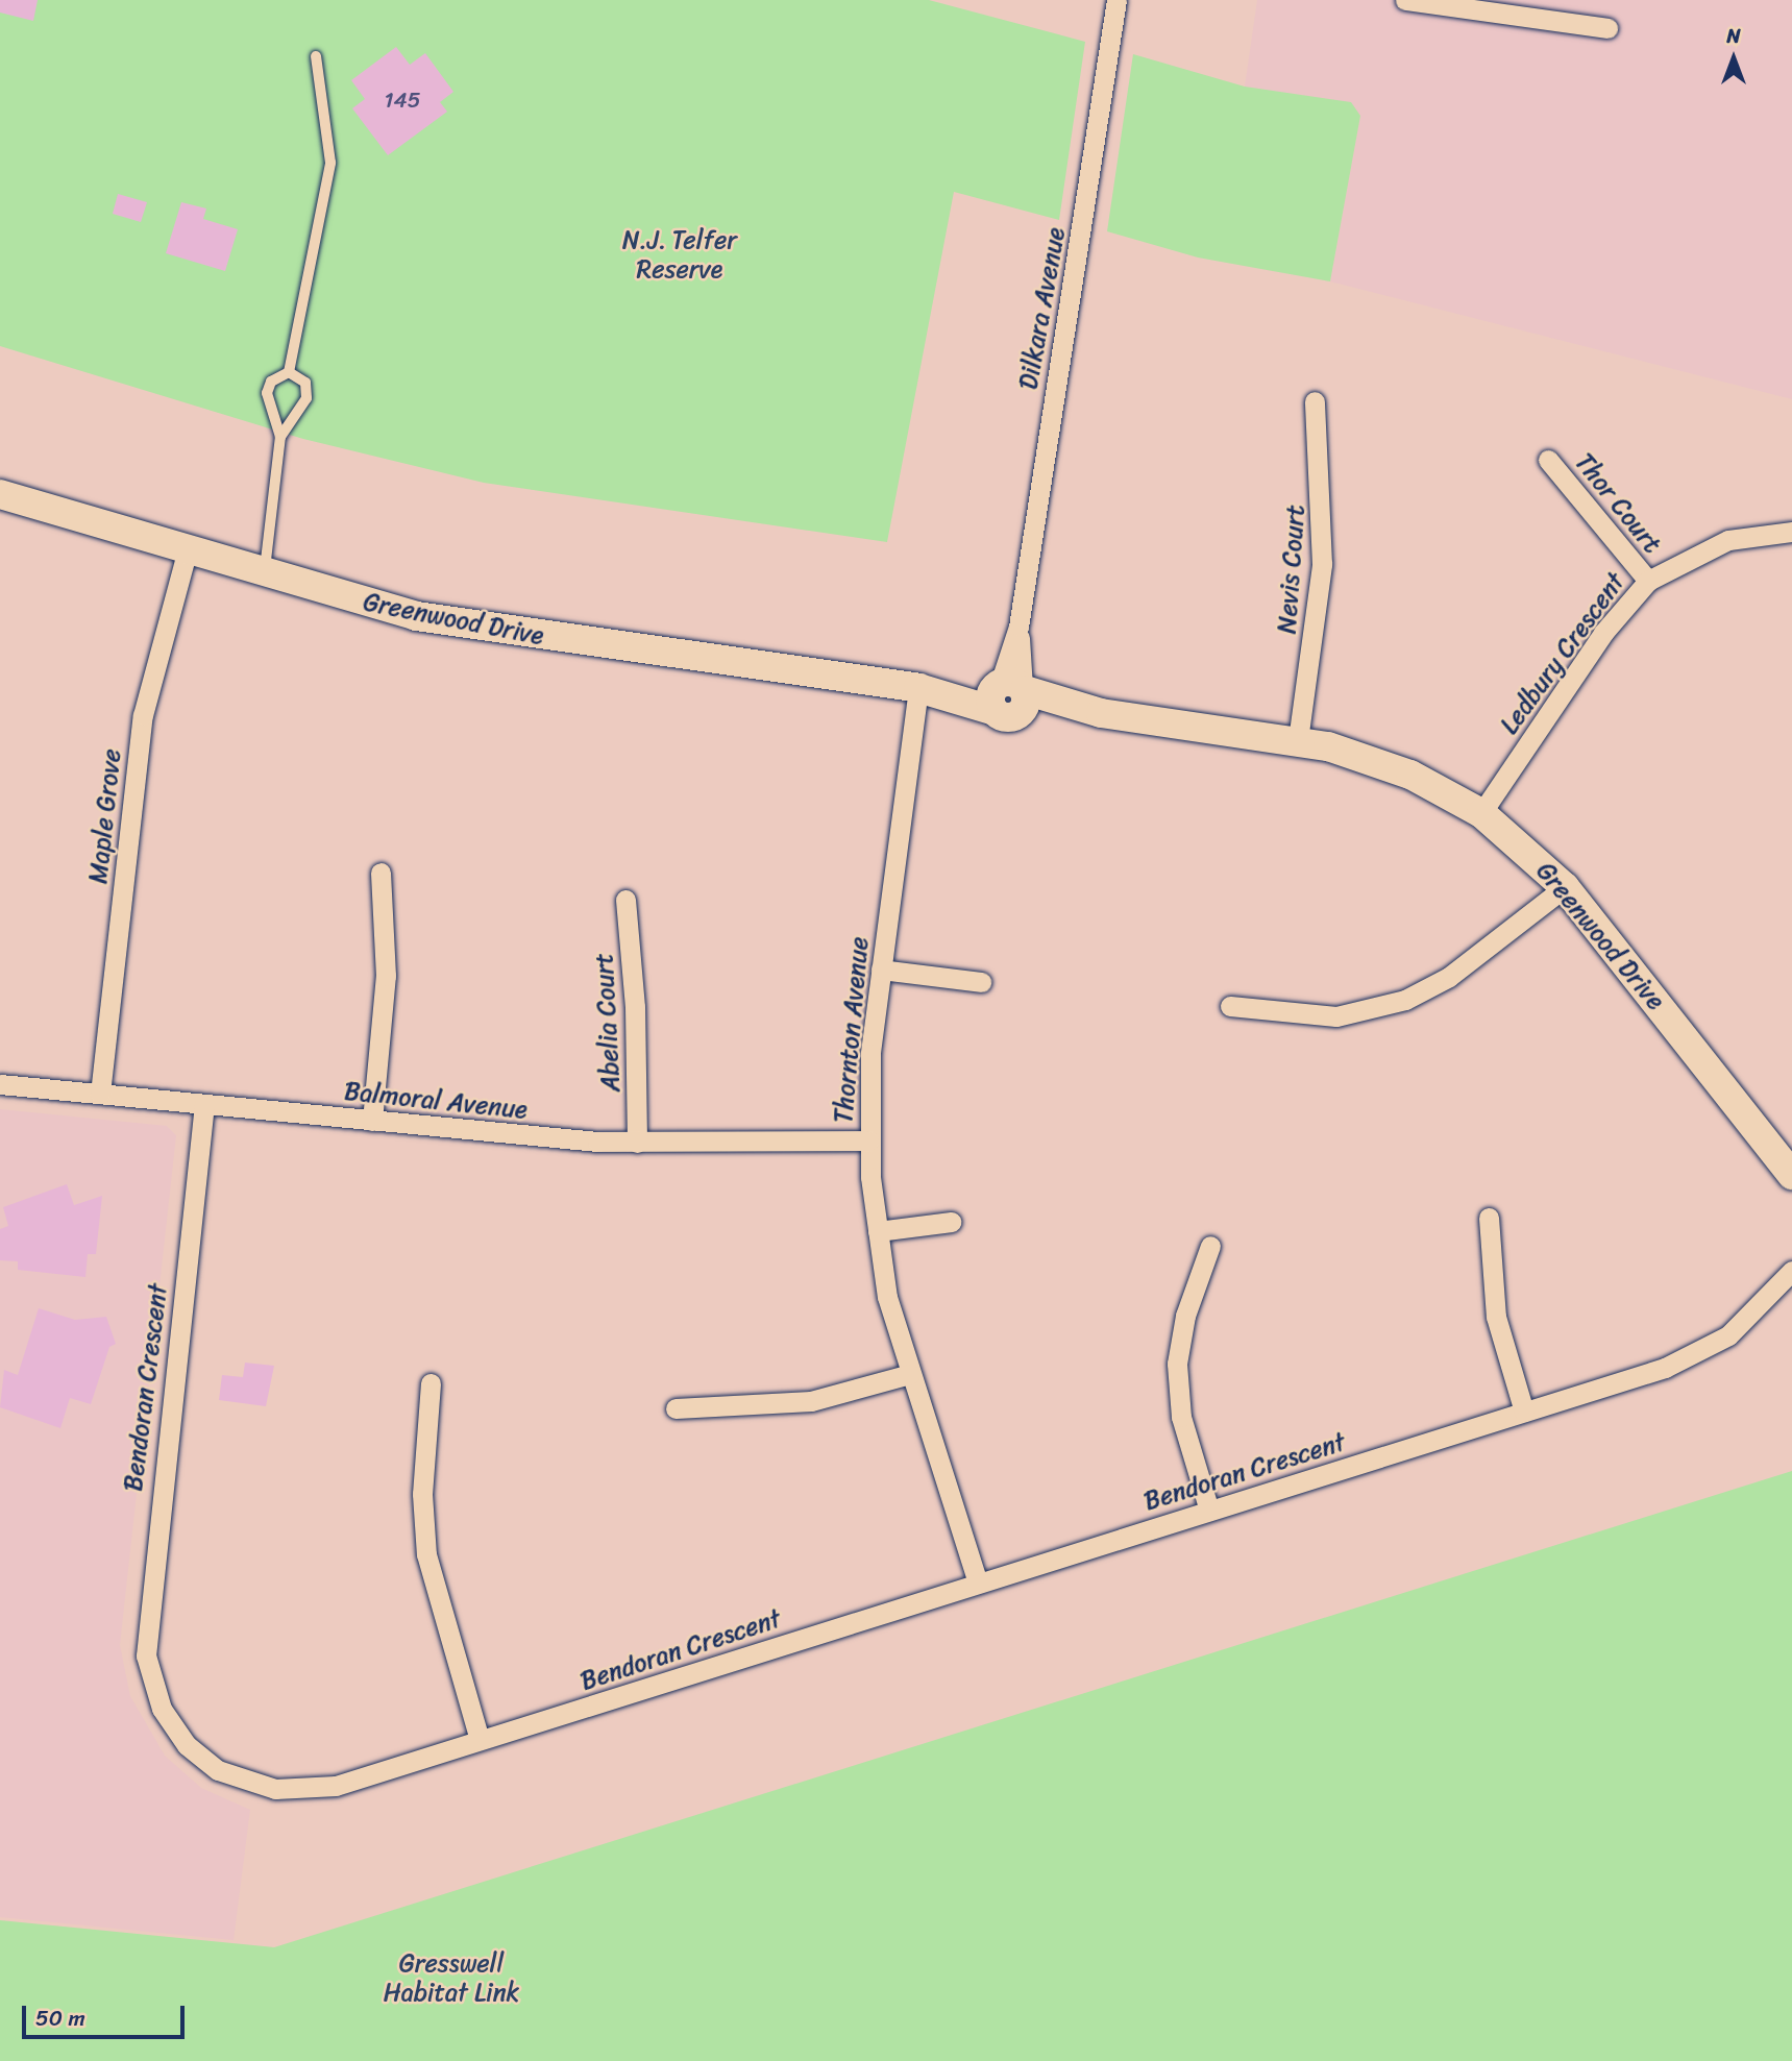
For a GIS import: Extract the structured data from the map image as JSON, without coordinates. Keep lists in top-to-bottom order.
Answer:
{
  "streets": {
    "street": [
      "Dilkara Avenue",
      "Thor Court",
      "Nevis Court",
      "Greenwood Drive",
      "Ledbury Crescent",
      "Maple Grove",
      "Abelia Court",
      "Thornton Avenue",
      "Balmoral Avenue",
      "Bendoran Crescent"
    ]
  },
  "crossings": [
    ["Dilkara Avenue", "Greenwood Drive"],
    ["Thor Court", "Ledbury Crescent"],
    ["Nevis Court", "Greenwood Drive"],
    ["Greenwood Drive", "Ledbury Crescent"],
    ["Greenwood Drive", "Maple Grove"],
    ["Greenwood Drive", "Thornton Avenue"],
    ["Maple Grove", "Balmoral Avenue"],
    ["Abelia Court", "Balmoral Avenue"],
    ["Thornton Avenue", "Balmoral Avenue"],
    ["Thornton Avenue", "Bendoran Crescent"],
    ["Balmoral Avenue", "Bendoran Crescent"]
  ],
  "parks": ["N.J. Telfer Reserve", "Gresswell Habitat Link"],
  "house_numbers": ["145"],
  "scale_bar": "50 m",
  "north": "top"
}
